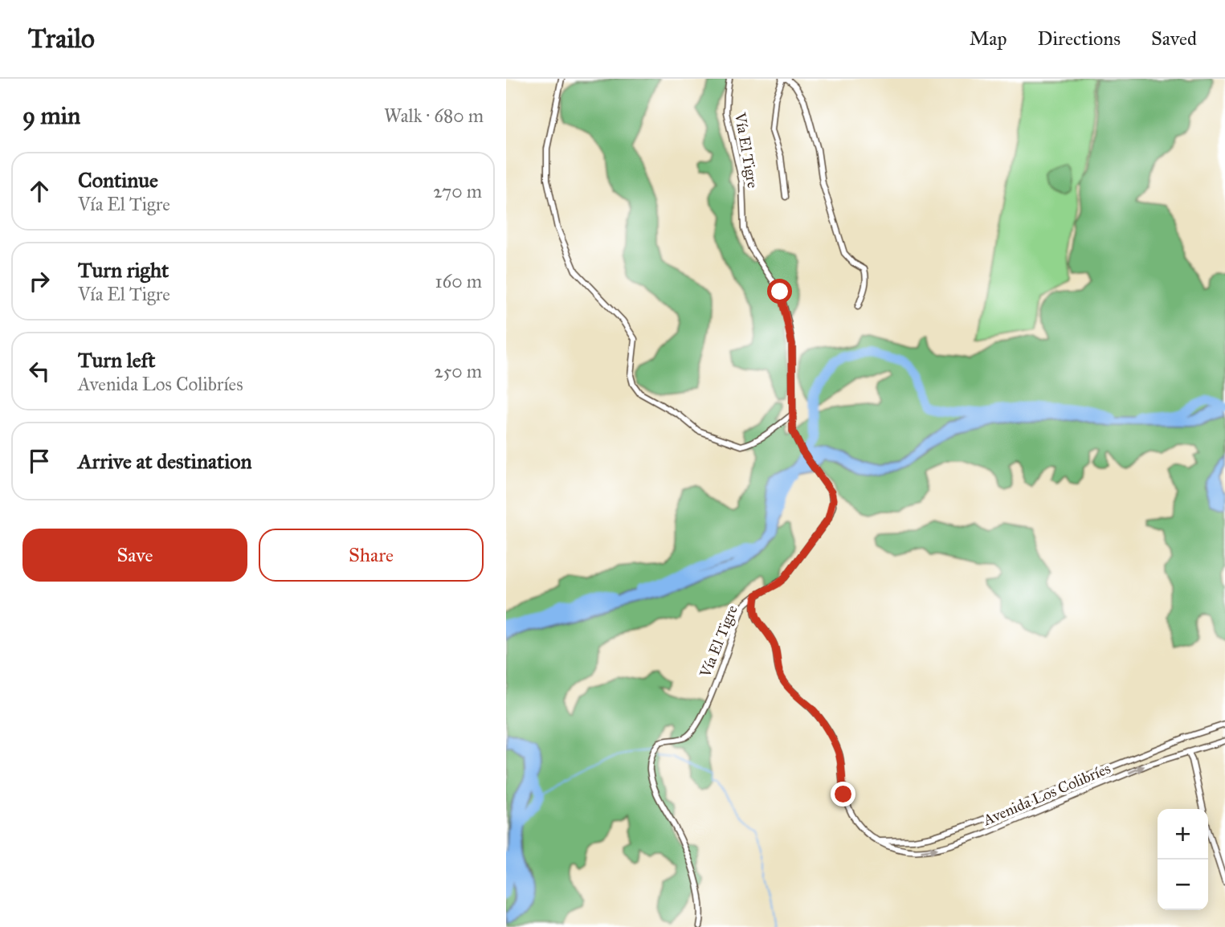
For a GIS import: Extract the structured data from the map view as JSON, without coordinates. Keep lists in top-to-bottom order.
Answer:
{
  "streets": {
    "street": ["Vía El Tigre", "Avenida Los Colibríes"]
  },
  "crossings": [
    ["Vía El Tigre", "Avenida Los Colibríes"]
  ],
  "page": {
    "header": "Trailo",
    "nav": ["Map", "Directions", "Saved"],
    "heading": ["9 min", "Walk · 680 m"],
    "list": [
      ["Continue", "Vía El Tigre", "270 m"],
      ["Turn right", "Vía El Tigre", "160 m"],
      ["Turn left", "Avenida Los Colibríes", "250 m"],
      "Arrive at destination"
    ],
    "buttons": ["Save", "Share"],
    "map_buttons": ["+", "−"]
  }
}
